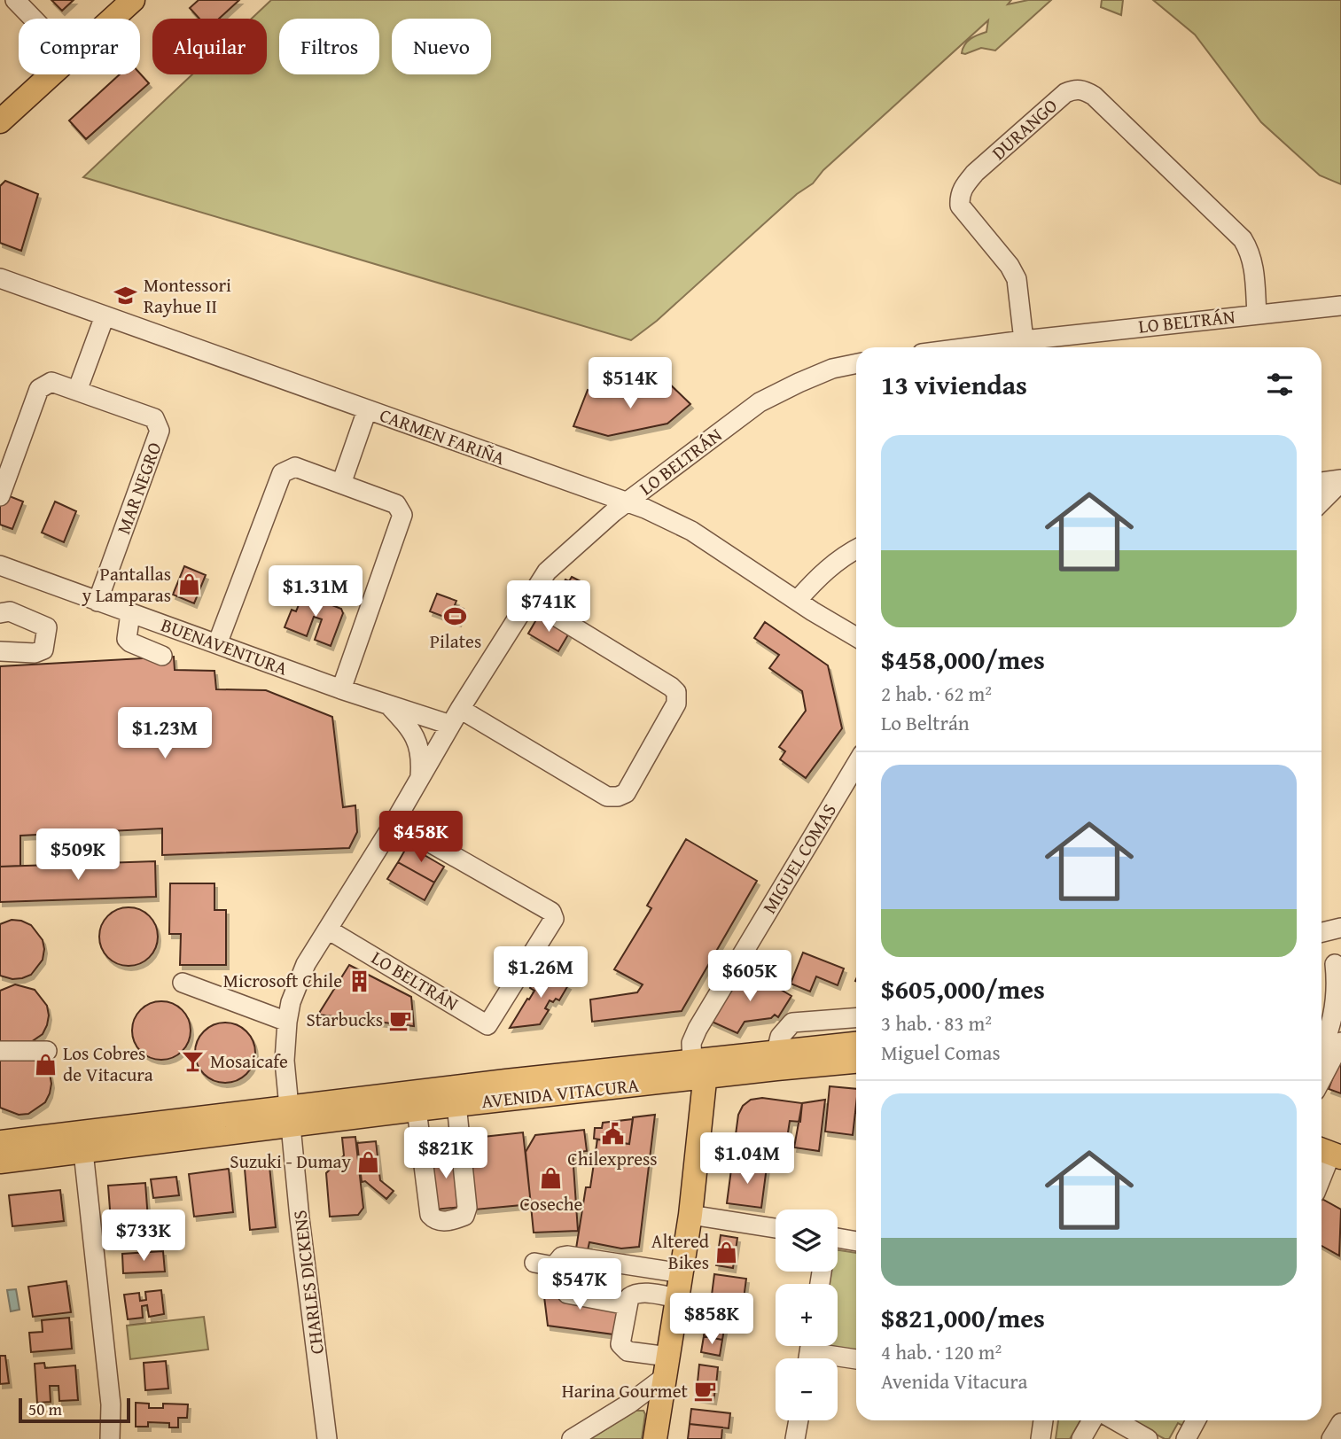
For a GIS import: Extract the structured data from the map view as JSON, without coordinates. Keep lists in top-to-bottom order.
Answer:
{
  "streets": {
    "main road": ["AVENIDA VITACURA"],
    "street": [
      "DURANGO",
      "LO BELTRÁN",
      "CARMEN FARIÑA",
      "MAR NEGRO",
      "BUENAVENTURA",
      "MIGUEL COMAS",
      "CHARLES DICKENS"
    ]
  },
  "crossings": [
    ["DURANGO", "LO BELTRÁN"],
    ["LO BELTRÁN", "CARMEN FARIÑA"],
    ["LO BELTRÁN", "BUENAVENTURA"],
    ["LO BELTRÁN", "AVENIDA VITACURA"],
    ["LO BELTRÁN", "CHARLES DICKENS"],
    ["MAR NEGRO", "BUENAVENTURA"],
    ["MIGUEL COMAS", "AVENIDA VITACURA"],
    ["AVENIDA VITACURA", "CHARLES DICKENS"]
  ],
  "places": {
    "school or university": ["Montessori Rayhue II"],
    "shop": [
      "Pantallas y Lamparas",
      "Los Cobres de Vitacura",
      "Suzuki - Dumay",
      "Coseche",
      "Altered Bikes"
    ],
    "sports": ["Pilates"],
    "building": ["Microsoft Chile"],
    "cafe": ["Starbucks", "Harina Gourmet"],
    "bar": ["Mosaicafe"],
    "public building": ["Chilexpress"]
  },
  "scale_bar": "50 m",
  "page": {
    "chip": [
      "Comprar",
      "Alquilar",
      "Filtros",
      "Nuevo"
    ],
    "heading": "13 viviendas",
    "price": [
      "$514K",
      "$1.31M",
      "$741K",
      "$1.23M",
      "$458K",
      "$509K",
      "$1.26M",
      "$605K",
      "$821K",
      "$1.04M",
      "$733K",
      "$547K",
      "$858K"
    ],
    "list": [
      {
        "name": "$458,000/mes",
        "note": "2 hab. · 62 m² · Lo Beltrán"
      },
      {
        "name": "$605,000/mes",
        "note": "3 hab. · 83 m² · Miguel Comas"
      },
      {
        "name": "$821,000/mes",
        "note": "4 hab. · 120 m² · Avenida Vitacura"
      }
    ],
    "map_buttons": ["+", "−"],
    "scale": "50 m"
  }
}
